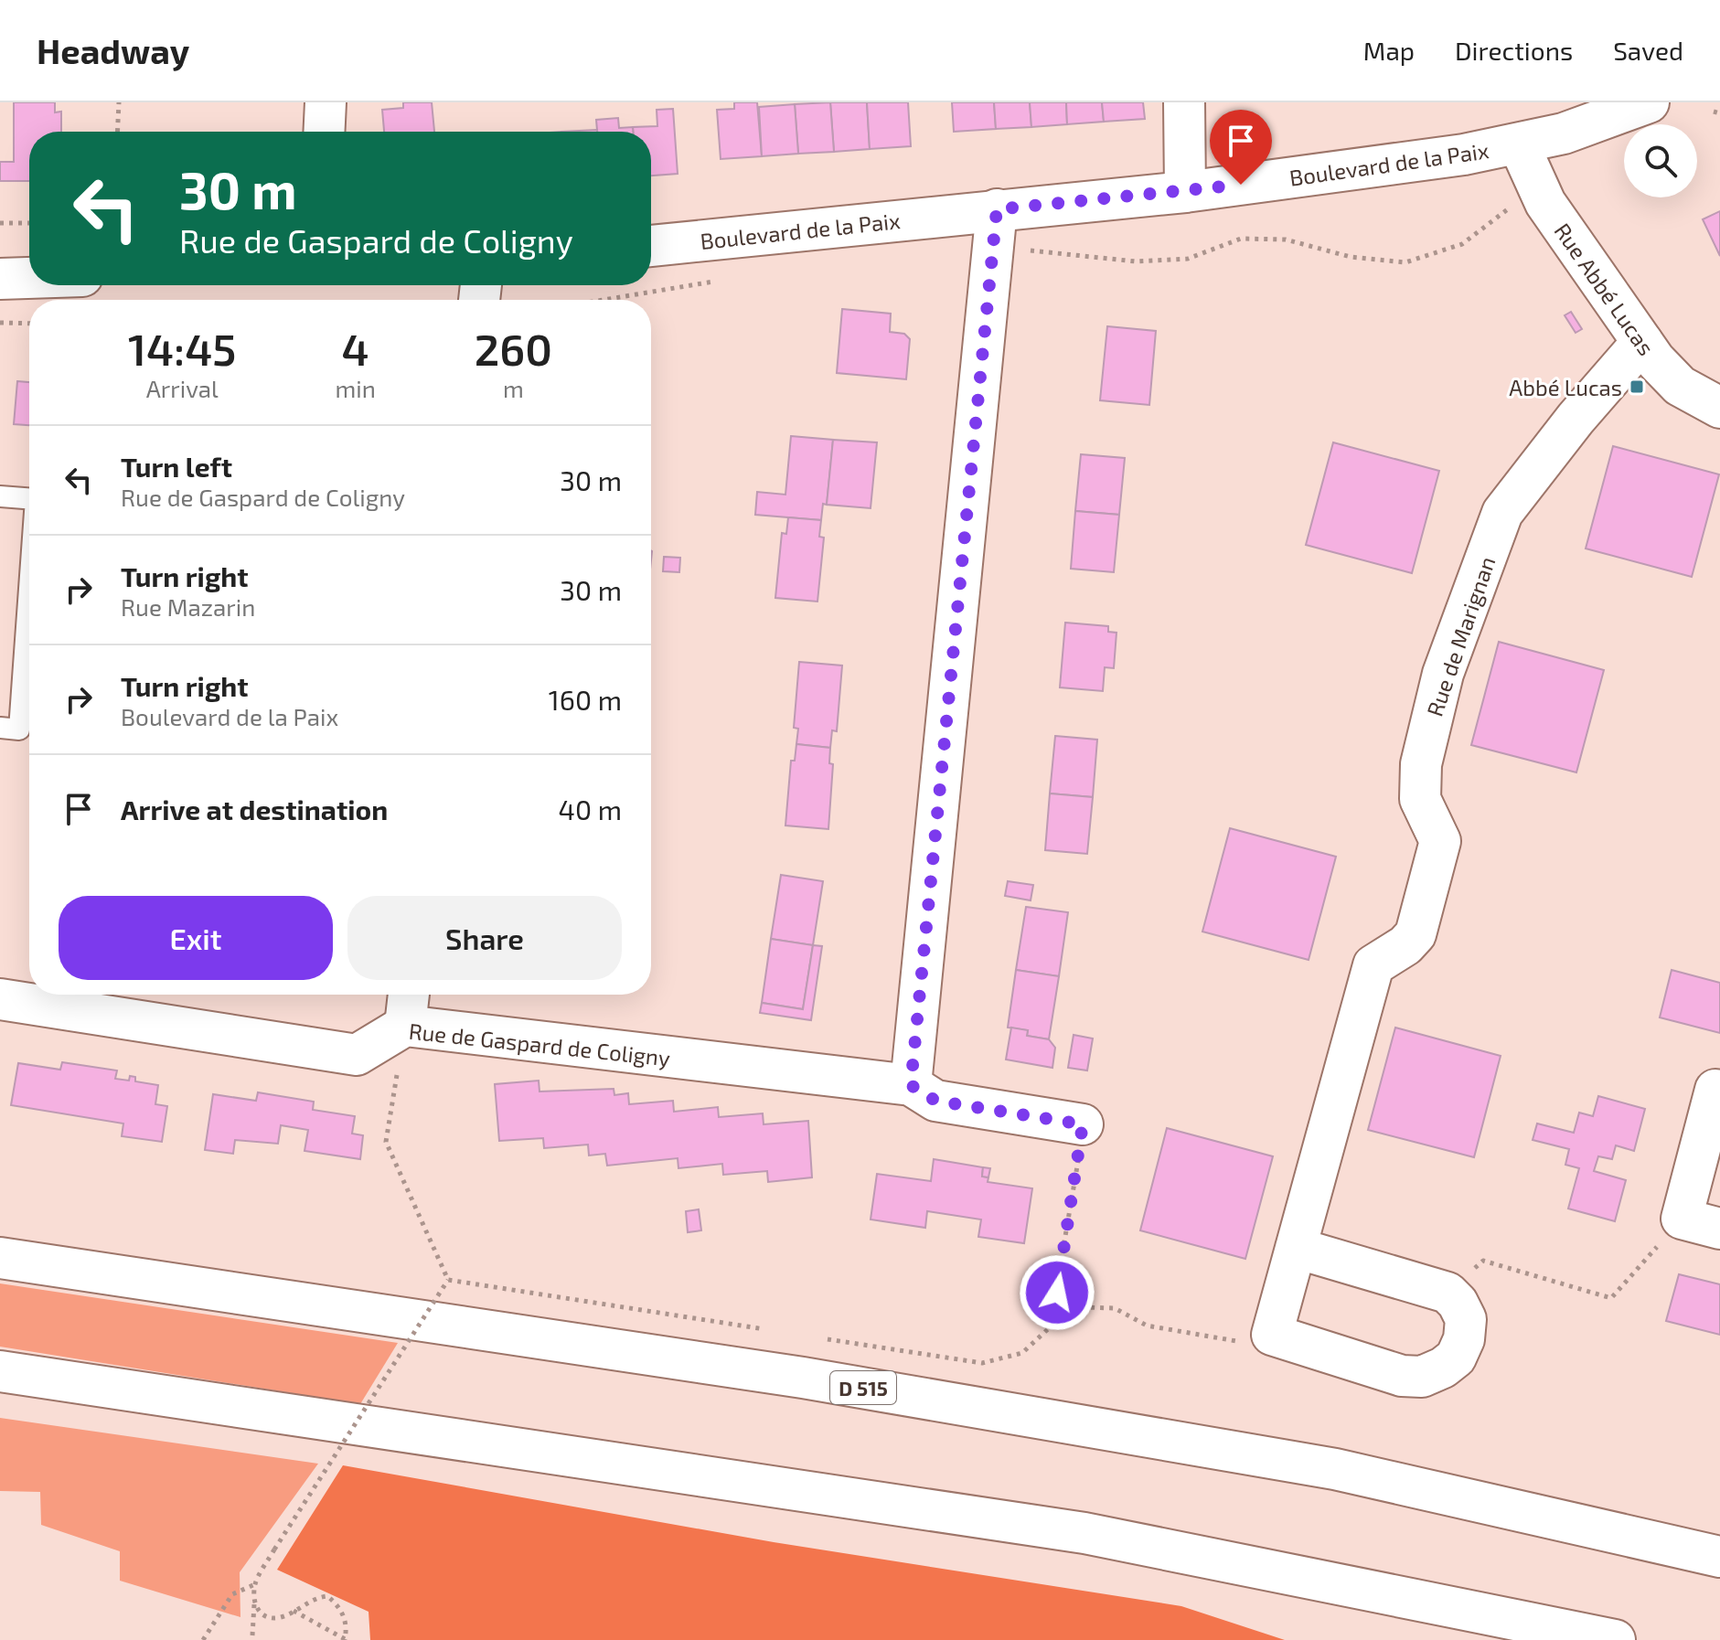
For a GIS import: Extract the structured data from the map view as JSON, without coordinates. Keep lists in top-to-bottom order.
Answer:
{
  "streets": {
    "main road": [
      "Boulevard de la Paix",
      "Rue Abbé Lucas",
      "Rue de Marignan",
      "Rue de Gaspard de Coligny",
      "D 515"
    ]
  },
  "crossings": [
    ["Boulevard de la Paix", "Rue Abbé Lucas"],
    ["Rue Abbé Lucas", "Rue de Marignan"]
  ],
  "places": {
    "transit": ["Abbé Lucas"]
  },
  "page": {
    "header": "Headway",
    "nav": ["Map", "Directions", "Saved"],
    "turn": ["30 m", "Rue de Gaspard de Coligny"],
    "eta": [
      "14:45",
      "Arrival",
      "4",
      "min",
      "260",
      "m"
    ],
    "list": [
      {
        "name": "Turn left",
        "note": "Rue de Gaspard de Coligny",
        "value": "30 m"
      },
      {
        "name": "Turn right",
        "note": "Rue Mazarin",
        "value": "30 m"
      },
      {
        "name": "Turn right",
        "note": "Boulevard de la Paix",
        "value": "160 m"
      },
      {
        "name": "Arrive at destination",
        "value": "40 m"
      }
    ],
    "buttons": ["Exit", "Share"]
  }
}
